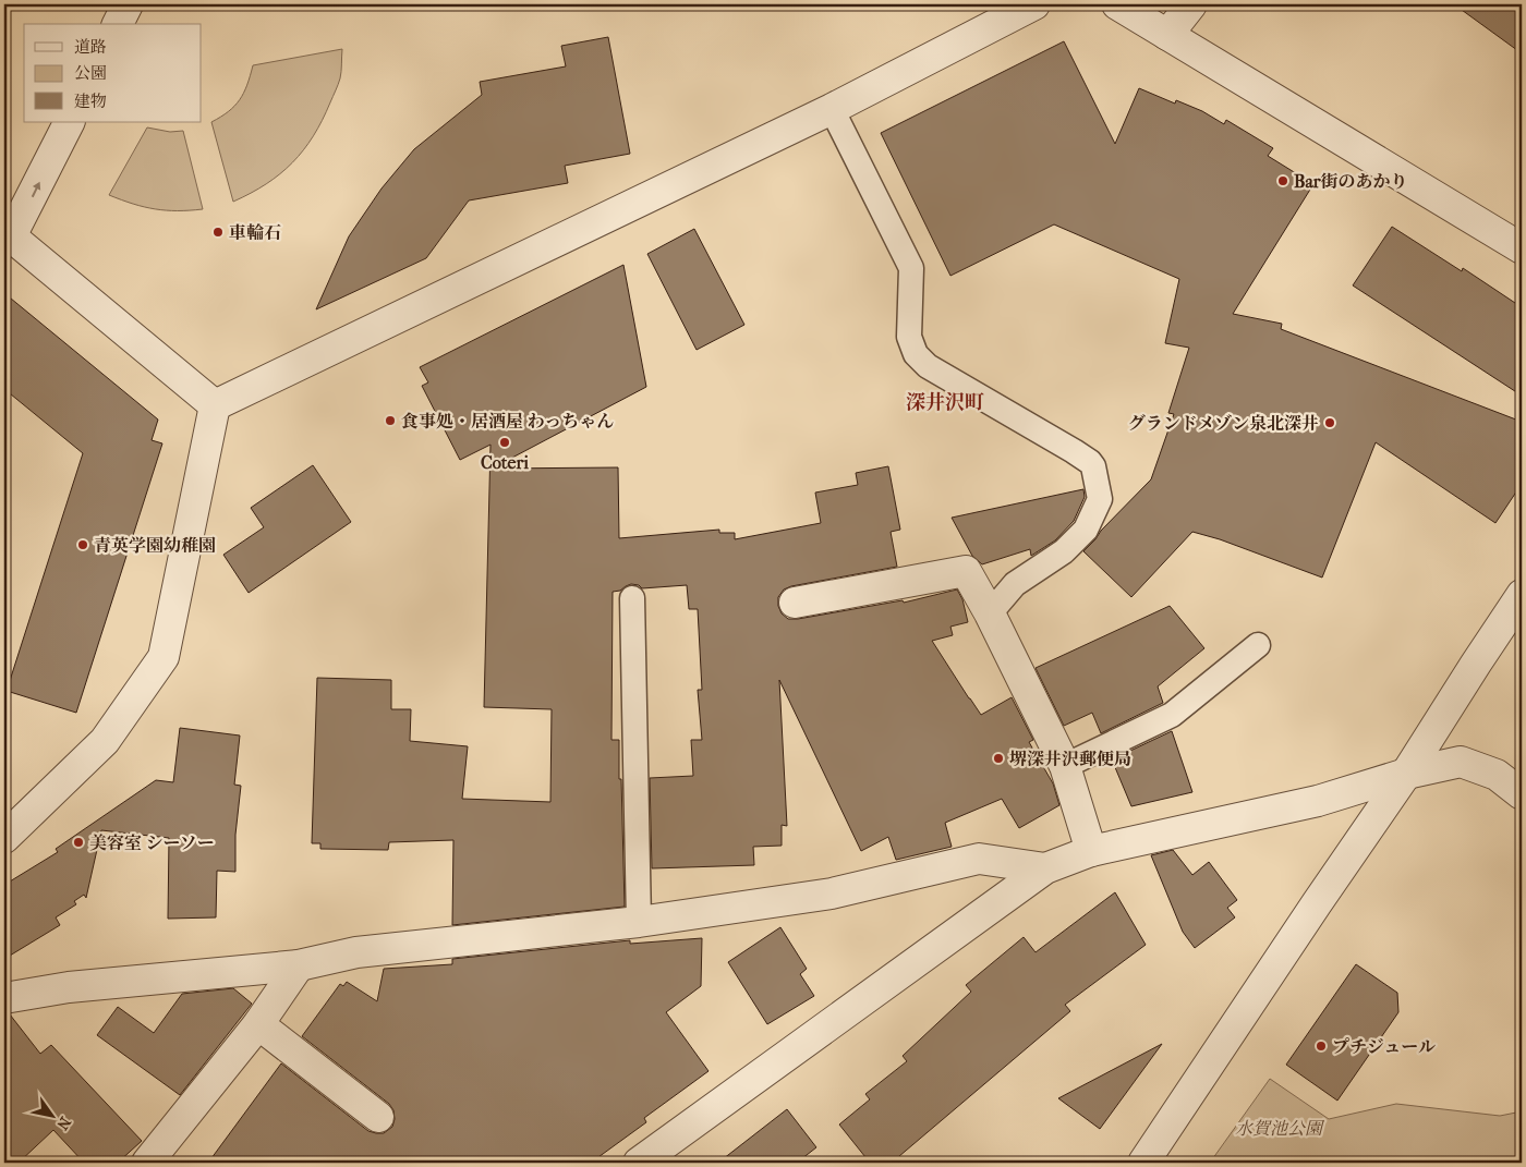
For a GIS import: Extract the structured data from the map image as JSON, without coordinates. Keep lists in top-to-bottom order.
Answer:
{
  "districts": ["深井沢町"],
  "parks": ["水賀池公園"],
  "places": [
    "Bar街のあかり",
    "車輪石",
    "食事処・居酒屋 わっちゃん",
    "グランドメゾン泉北深井",
    "Coteri",
    "青英学園幼稚園",
    "堺深井沢郵便局",
    "美容室 シーソー",
    "プチジュール"
  ],
  "legend": ["道路", "公園", "建物"],
  "north": "bottom right"
}
